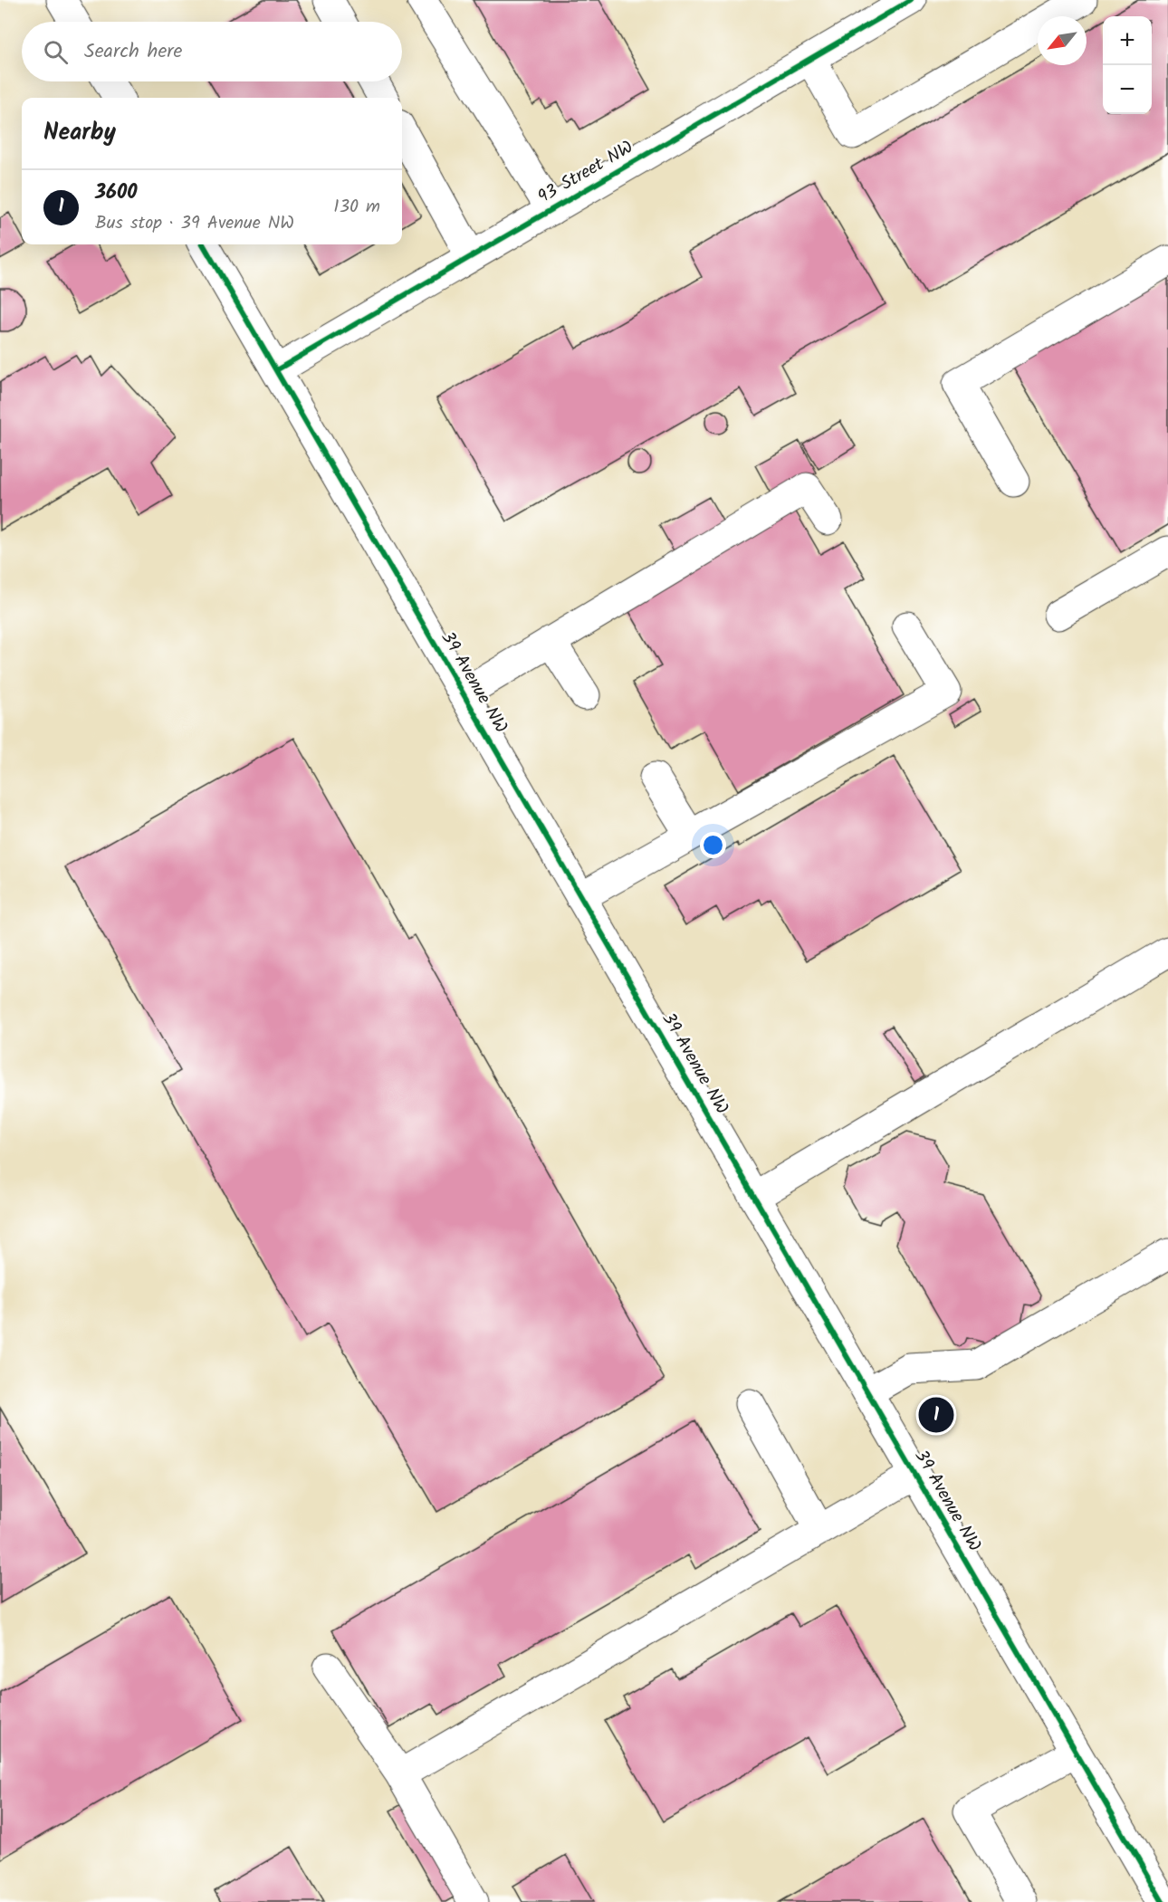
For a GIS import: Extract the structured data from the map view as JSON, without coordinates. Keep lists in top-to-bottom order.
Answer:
{
  "streets": {
    "street": ["93 Street NW", "39 Avenue NW"]
  },
  "crossings": [
    ["93 Street NW", "39 Avenue NW"]
  ],
  "north": "bottom left",
  "page": {
    "map_buttons": ["+", "−"],
    "search": "Search here",
    "heading": "Nearby",
    "list": [
      {
        "mark": "1",
        "name": "3600",
        "note": "Bus stop · 39 Avenue NW",
        "value": "130 m"
      }
    ],
    "pins": "1"
  }
}
